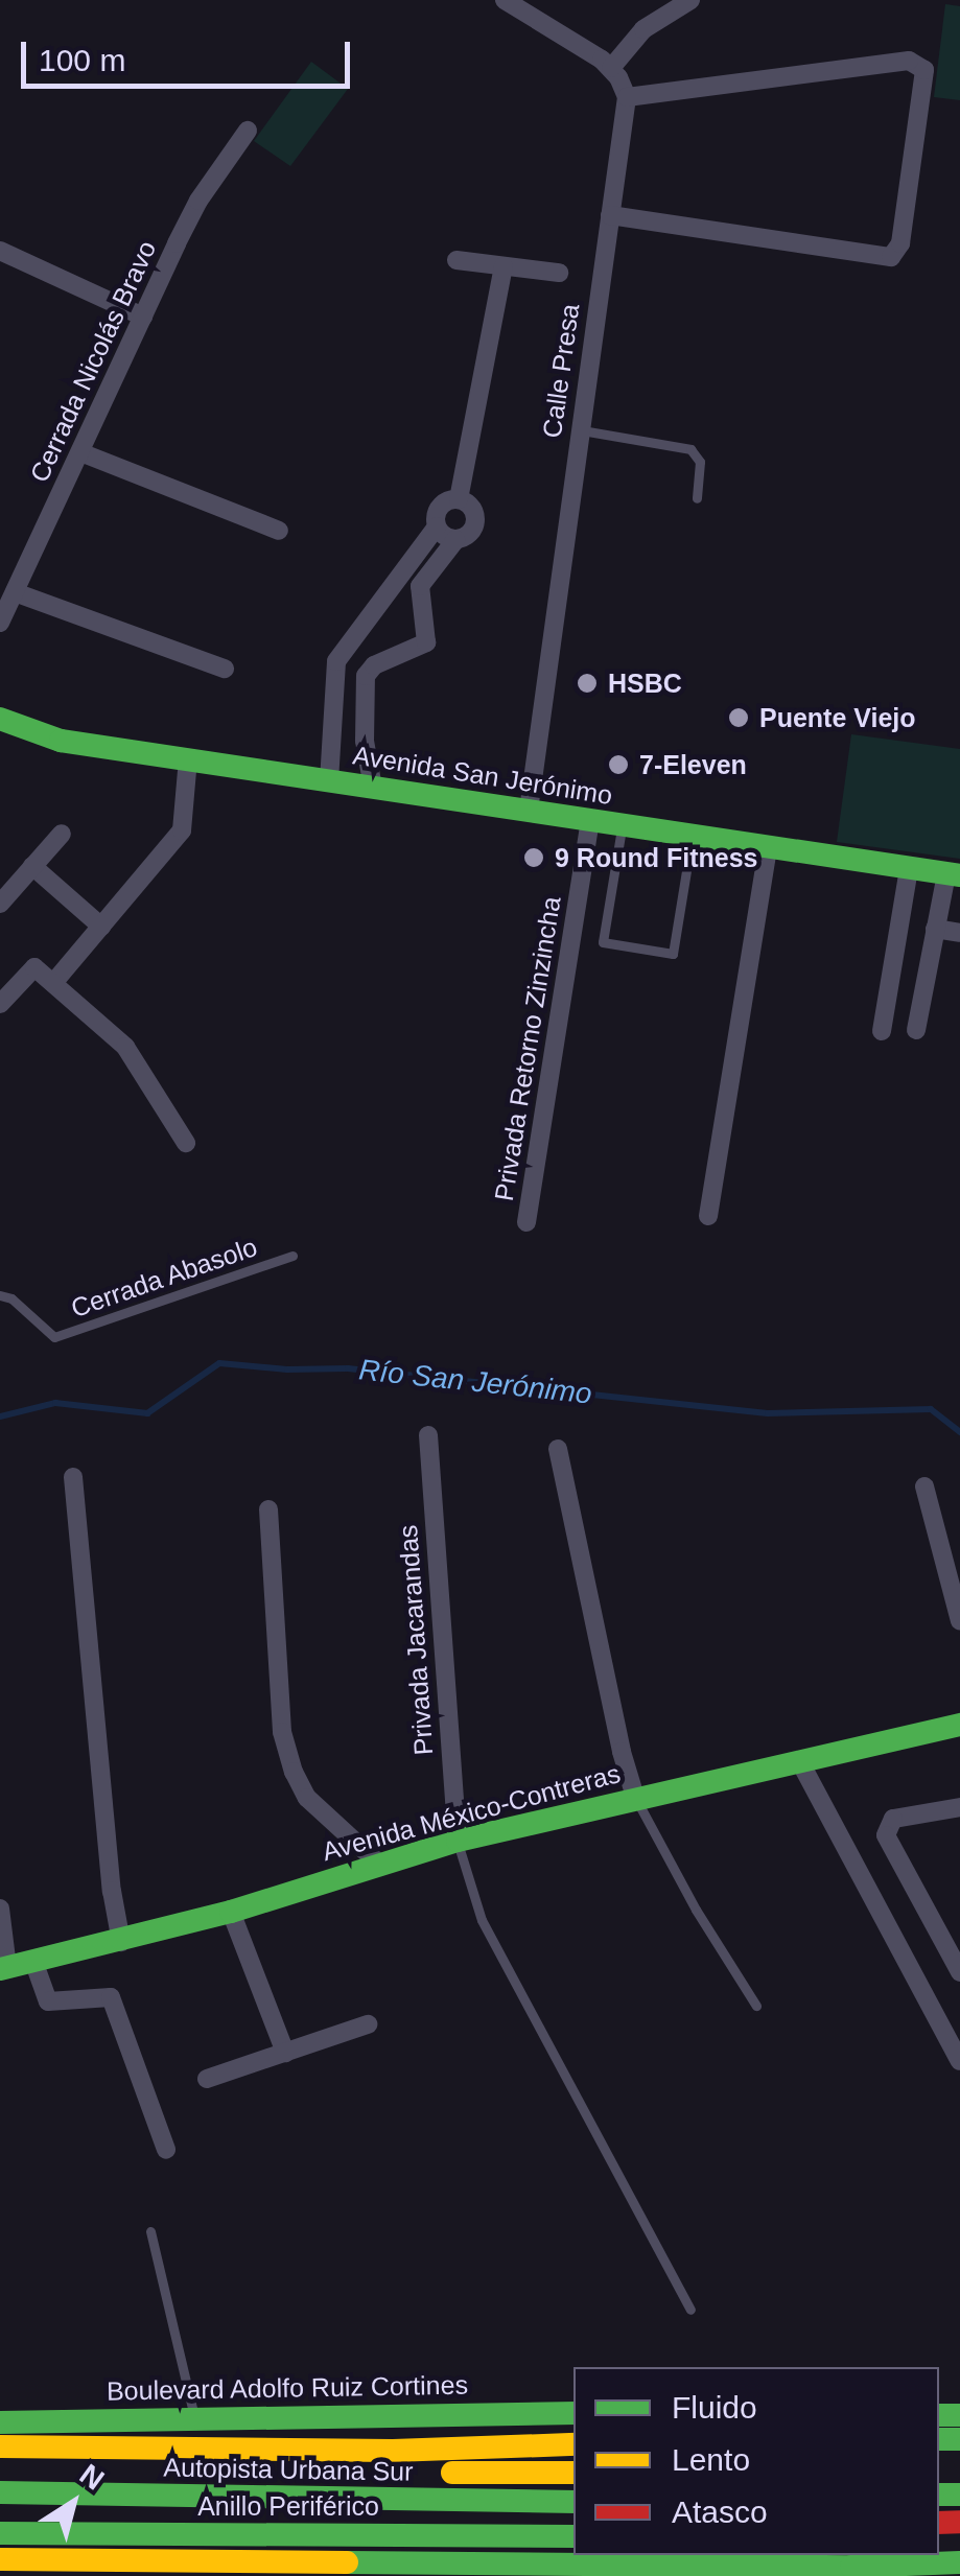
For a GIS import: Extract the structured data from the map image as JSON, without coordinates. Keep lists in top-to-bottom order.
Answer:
{
  "streets": {
    "main road": [
      "Avenida San Jerónimo",
      "Avenida México-Contreras",
      "Boulevard Adolfo Ruiz Cortines",
      "Autopista Urbana Sur",
      "Anillo Periférico"
    ],
    "street": [
      "Cerrada Nicolás Bravo",
      "Calle Presa",
      "Privada Retorno Zinzincha",
      "Privada Jacarandas"
    ],
    "lane": ["Cerrada Abasolo"]
  },
  "crossings": [
    ["Calle Presa", "Avenida San Jerónimo"],
    ["Avenida San Jerónimo", "Privada Retorno Zinzincha"],
    ["Privada Jacarandas", "Avenida México-Contreras"]
  ],
  "water": ["Río San Jerónimo"],
  "places": [
    "HSBC",
    "Puente Viejo",
    "7-Eleven",
    "9 Round Fitness"
  ],
  "legend": ["Fluido", "Lento", "Atasco"],
  "scale_bar": "100 m",
  "north": "top right"
}
